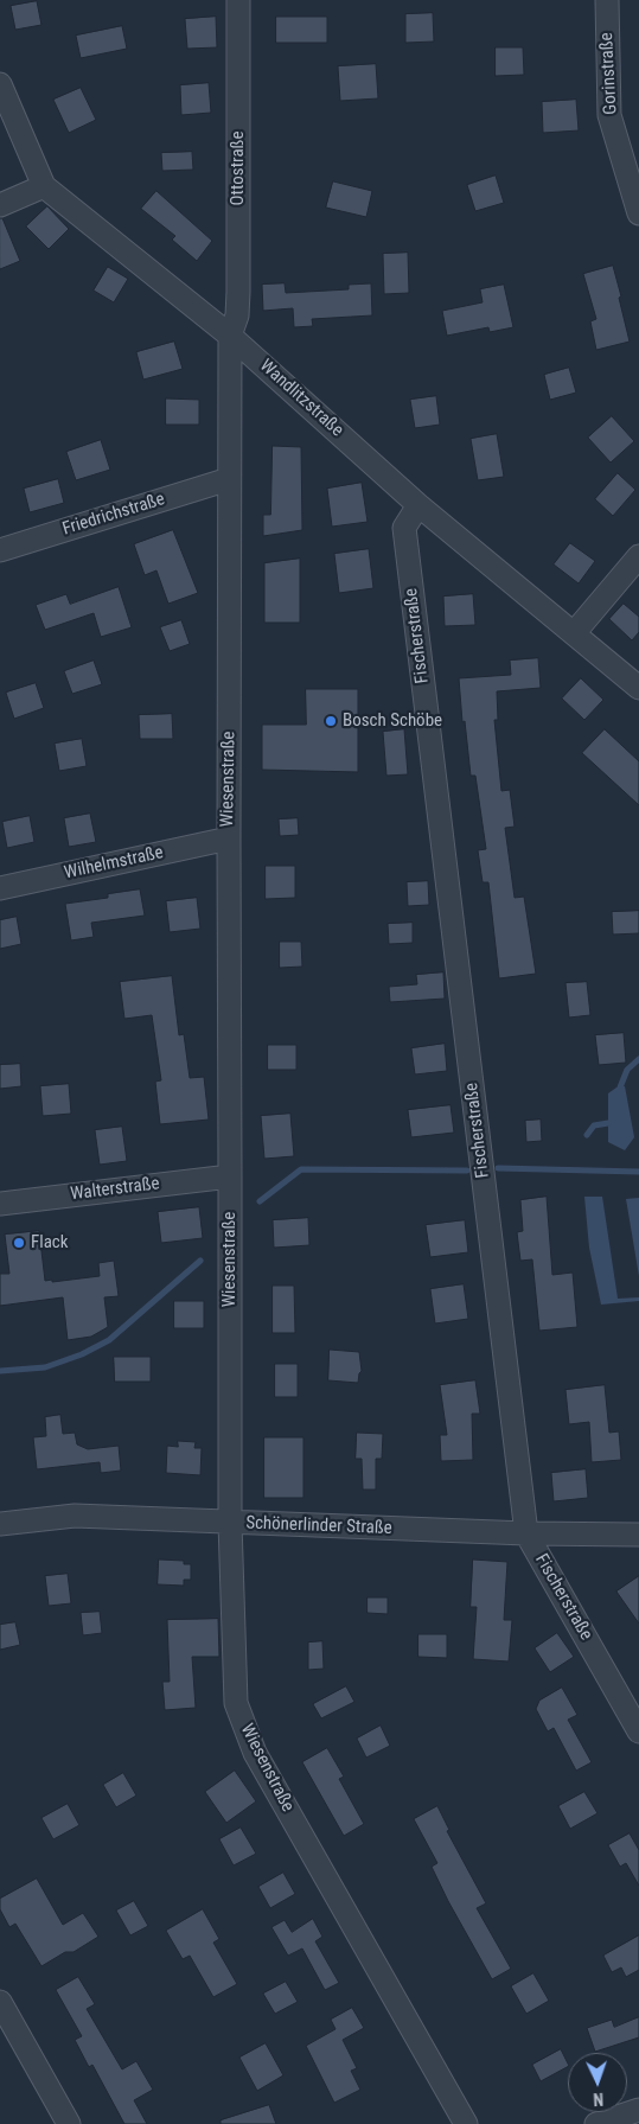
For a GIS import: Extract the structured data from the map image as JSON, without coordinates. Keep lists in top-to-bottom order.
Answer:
{
  "streets": {
    "street": [
      "Gorinstraße",
      "Ottostraße",
      "Wandlitzstraße",
      "Friedrichstraße",
      "Fischerstraße",
      "Wiesenstraße",
      "Wilhelmstraße",
      "Walterstraße",
      "Schönerlinder Straße"
    ]
  },
  "crossings": [
    ["Ottostraße", "Wandlitzstraße"],
    ["Ottostraße", "Wiesenstraße"],
    ["Wandlitzstraße", "Fischerstraße"],
    ["Wandlitzstraße", "Wiesenstraße"],
    ["Friedrichstraße", "Wiesenstraße"],
    ["Fischerstraße", "Schönerlinder Straße"],
    ["Wiesenstraße", "Wilhelmstraße"],
    ["Wiesenstraße", "Walterstraße"],
    ["Wiesenstraße", "Schönerlinder Straße"]
  ],
  "places": ["Bosch Schöbe", "Flack"],
  "north": "bottom"
}
